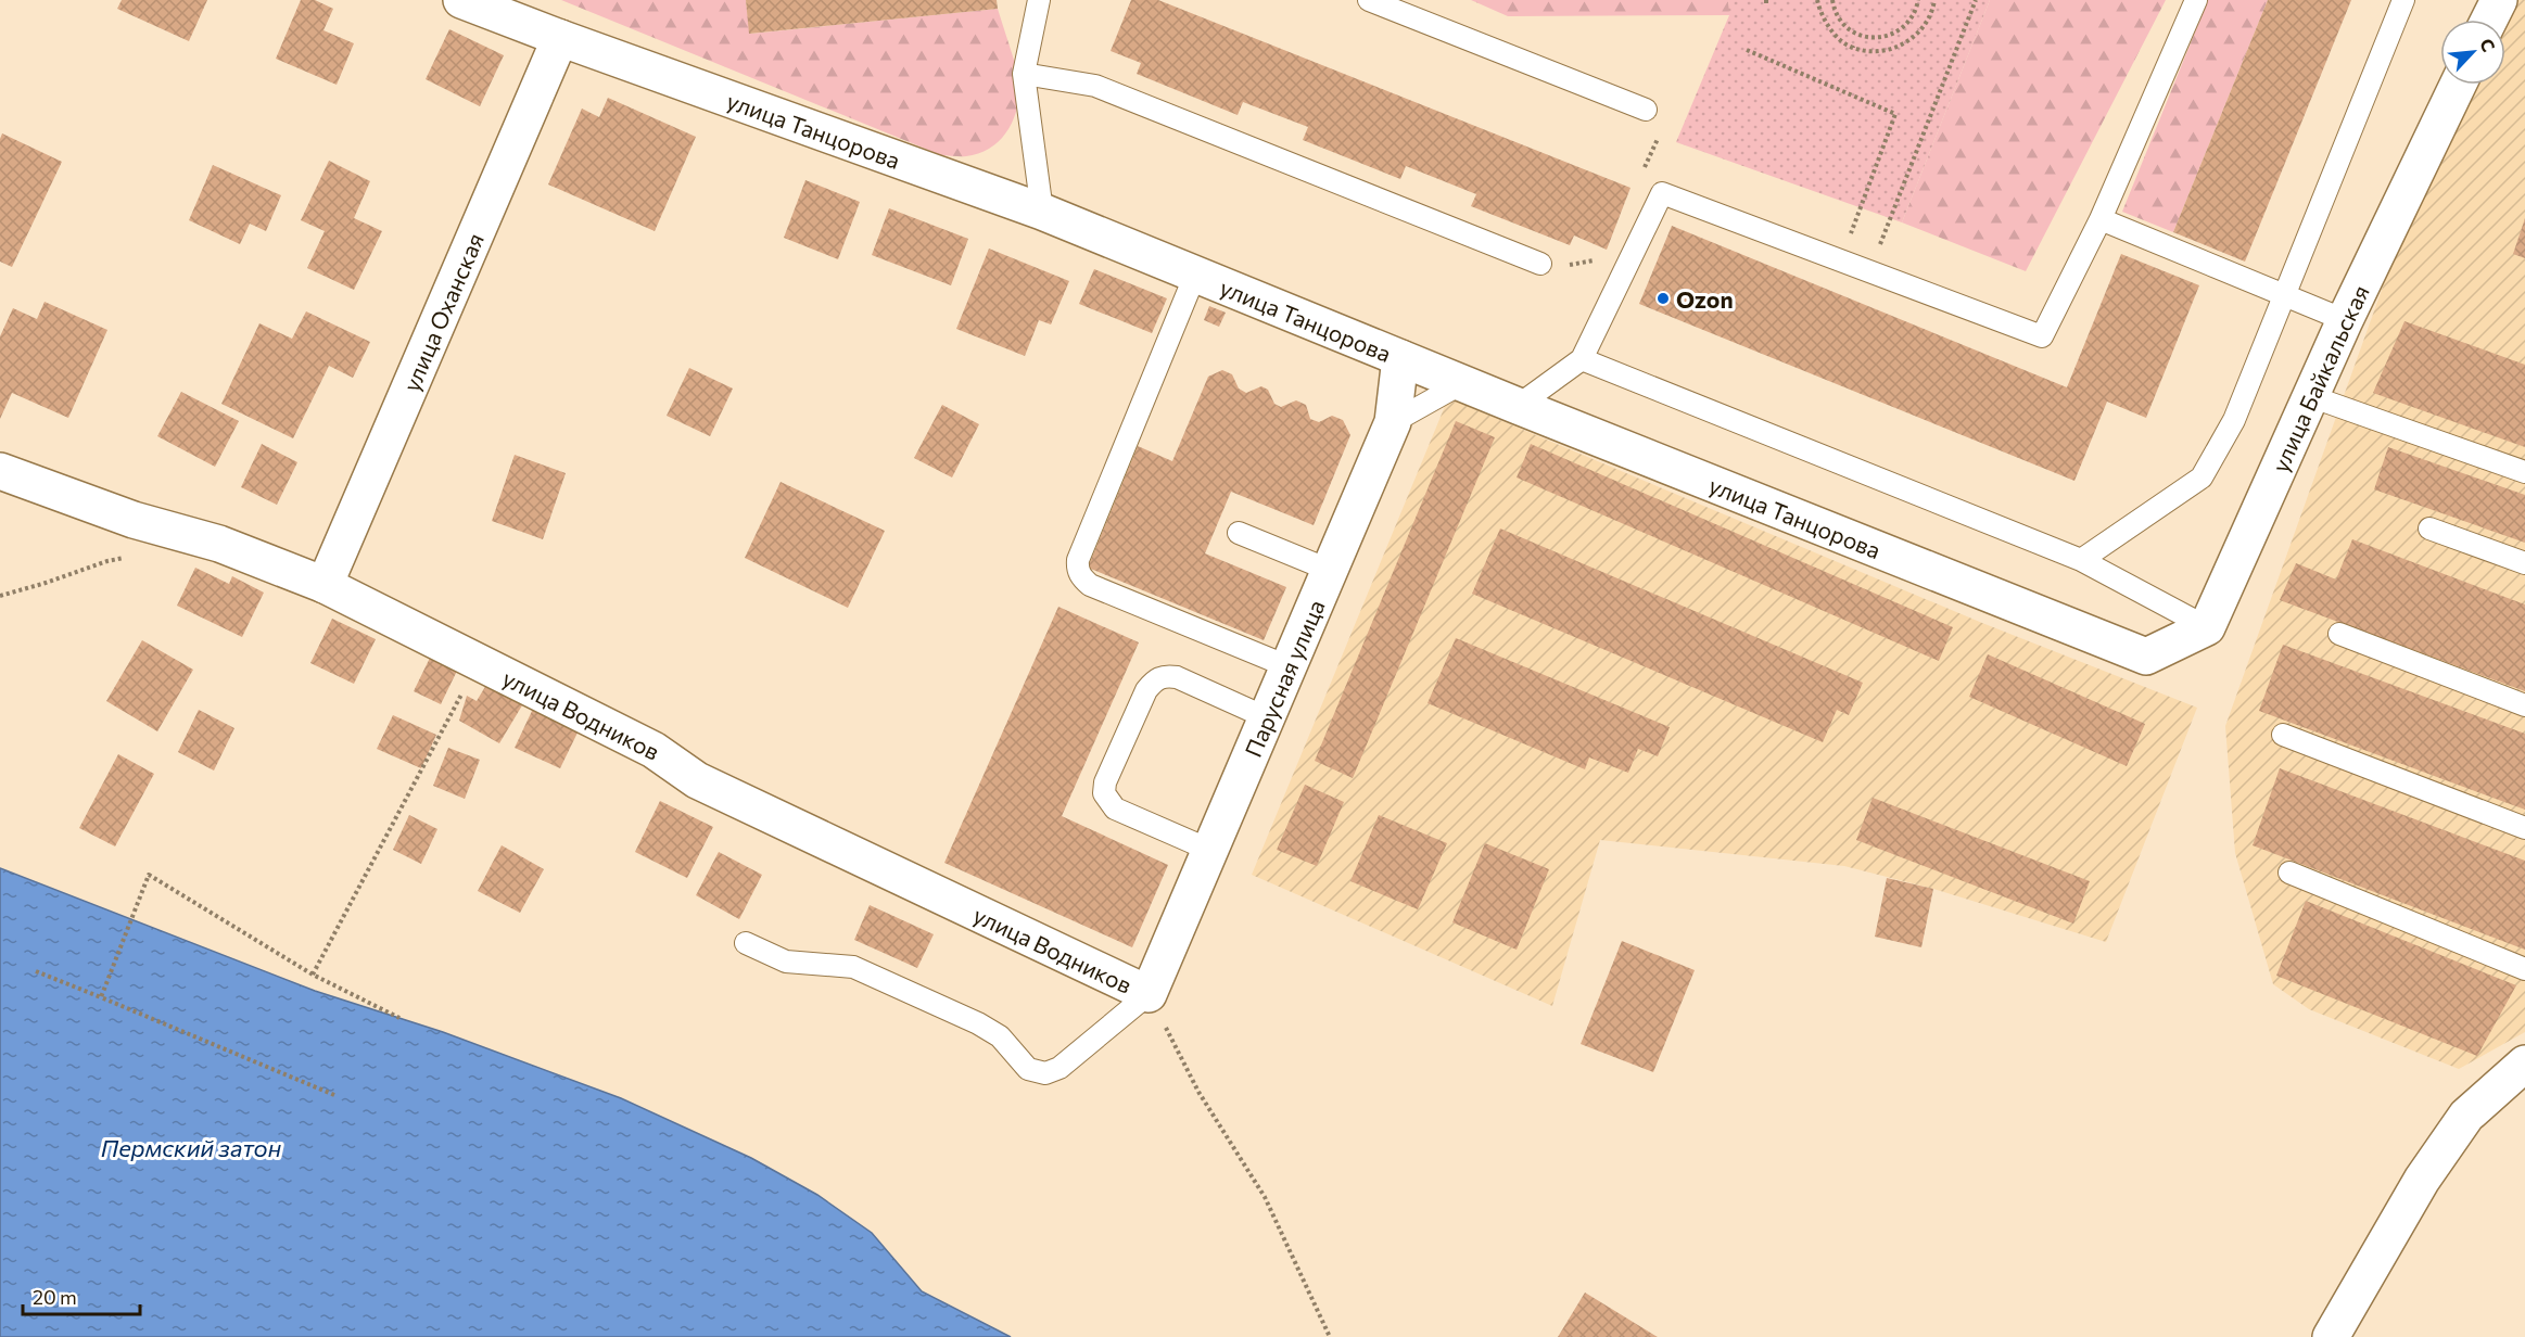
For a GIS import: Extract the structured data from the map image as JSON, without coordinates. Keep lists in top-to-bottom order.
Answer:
{
  "streets": {
    "street": [
      "улица Танцорова",
      "улица Оханская",
      "улица Байкальская",
      "Парусная улица",
      "улица Водников"
    ]
  },
  "crossings": [
    ["улица Танцорова", "улица Оханская"],
    ["улица Танцорова", "улица Байкальская"],
    ["улица Танцорова", "Парусная улица"],
    ["улица Оханская", "улица Водников"],
    ["Парусная улица", "улица Водников"]
  ],
  "water": ["Пермский затон"],
  "places": ["Ozon"],
  "scale_bar": "20 m",
  "north": "top right"
}
